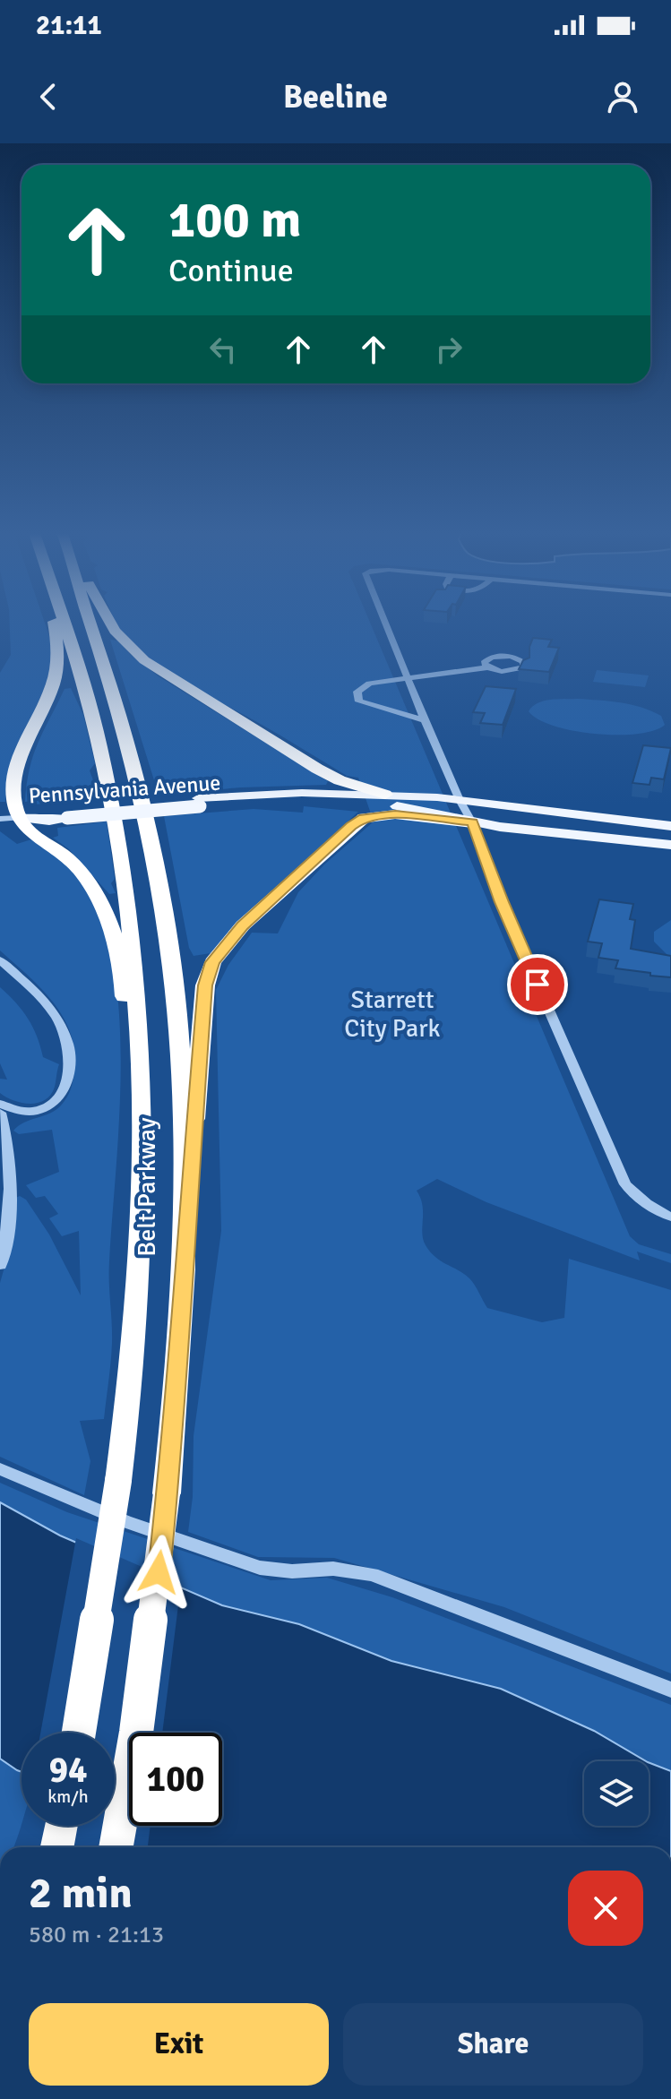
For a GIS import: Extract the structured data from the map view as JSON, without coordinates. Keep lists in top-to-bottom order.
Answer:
{
  "streets": {
    "highway": ["Belt Parkway"],
    "main road": ["Pennsylvania Avenue"]
  },
  "parks": ["Starrett City Park"],
  "page": {
    "status": "21:11",
    "header": "Beeline",
    "turn": ["100 m", "Continue"],
    "speed": "94 km/h",
    "limit": "100",
    "heading": ["2 min", "580 m · 21:13"],
    "buttons": ["Exit", "Share"]
  }
}
